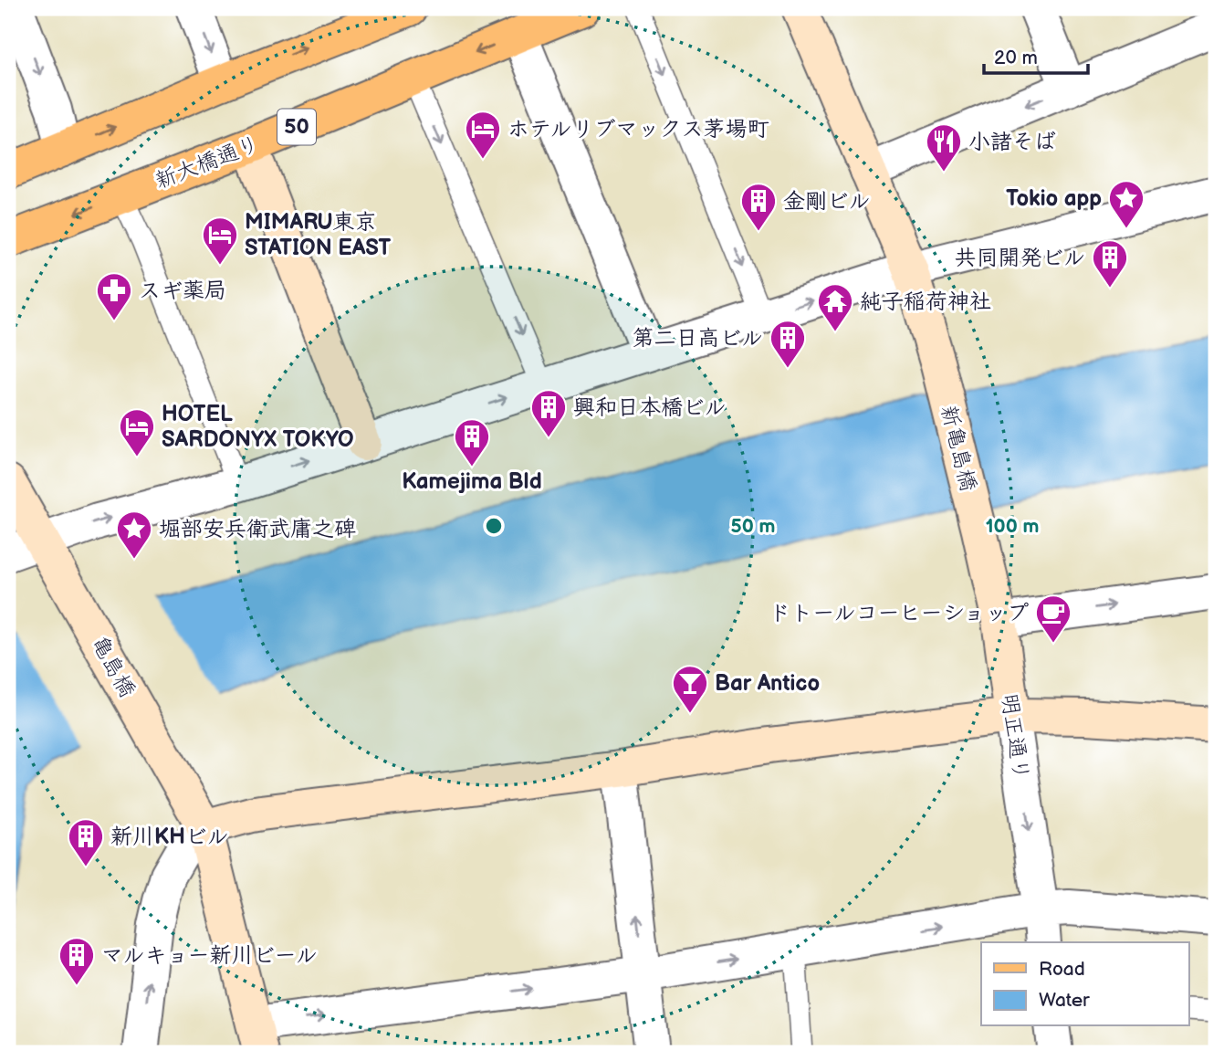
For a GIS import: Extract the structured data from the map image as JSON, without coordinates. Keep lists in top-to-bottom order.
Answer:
{
  "streets": {
    "main road": ["50", "新大橋通り"],
    "street": ["新亀島橋", "亀島橋", "明正通り"]
  },
  "crossings": [
    ["新亀島橋", "明正通り"]
  ],
  "one_way": ["明正通り"],
  "places": {
    "hotel": ["ホテルリブマックス茅場町", "MIMARU東京 STATION EAST", "HOTEL SARDONYX TOKYO"],
    "restaurant": ["小諸そば"],
    "place": ["Tokio app", "堀部安兵衛武庸之碑"],
    "building": [
      "金剛ビル",
      "共同開発ビル",
      "第二日高ビル",
      "興和日本橋ビル",
      "Kamejima Bld",
      "新川KHビル",
      "マルキョー新川ビール"
    ],
    "pharmacy": ["スギ薬局"],
    "temple": ["純子稲荷神社"],
    "cafe": ["ドトールコーヒーショップ"],
    "bar": ["Bar Antico"]
  },
  "legend": ["Road", "Water"],
  "scale_bar": "20 m",
  "rings": ["50 m", "100 m"]
}
